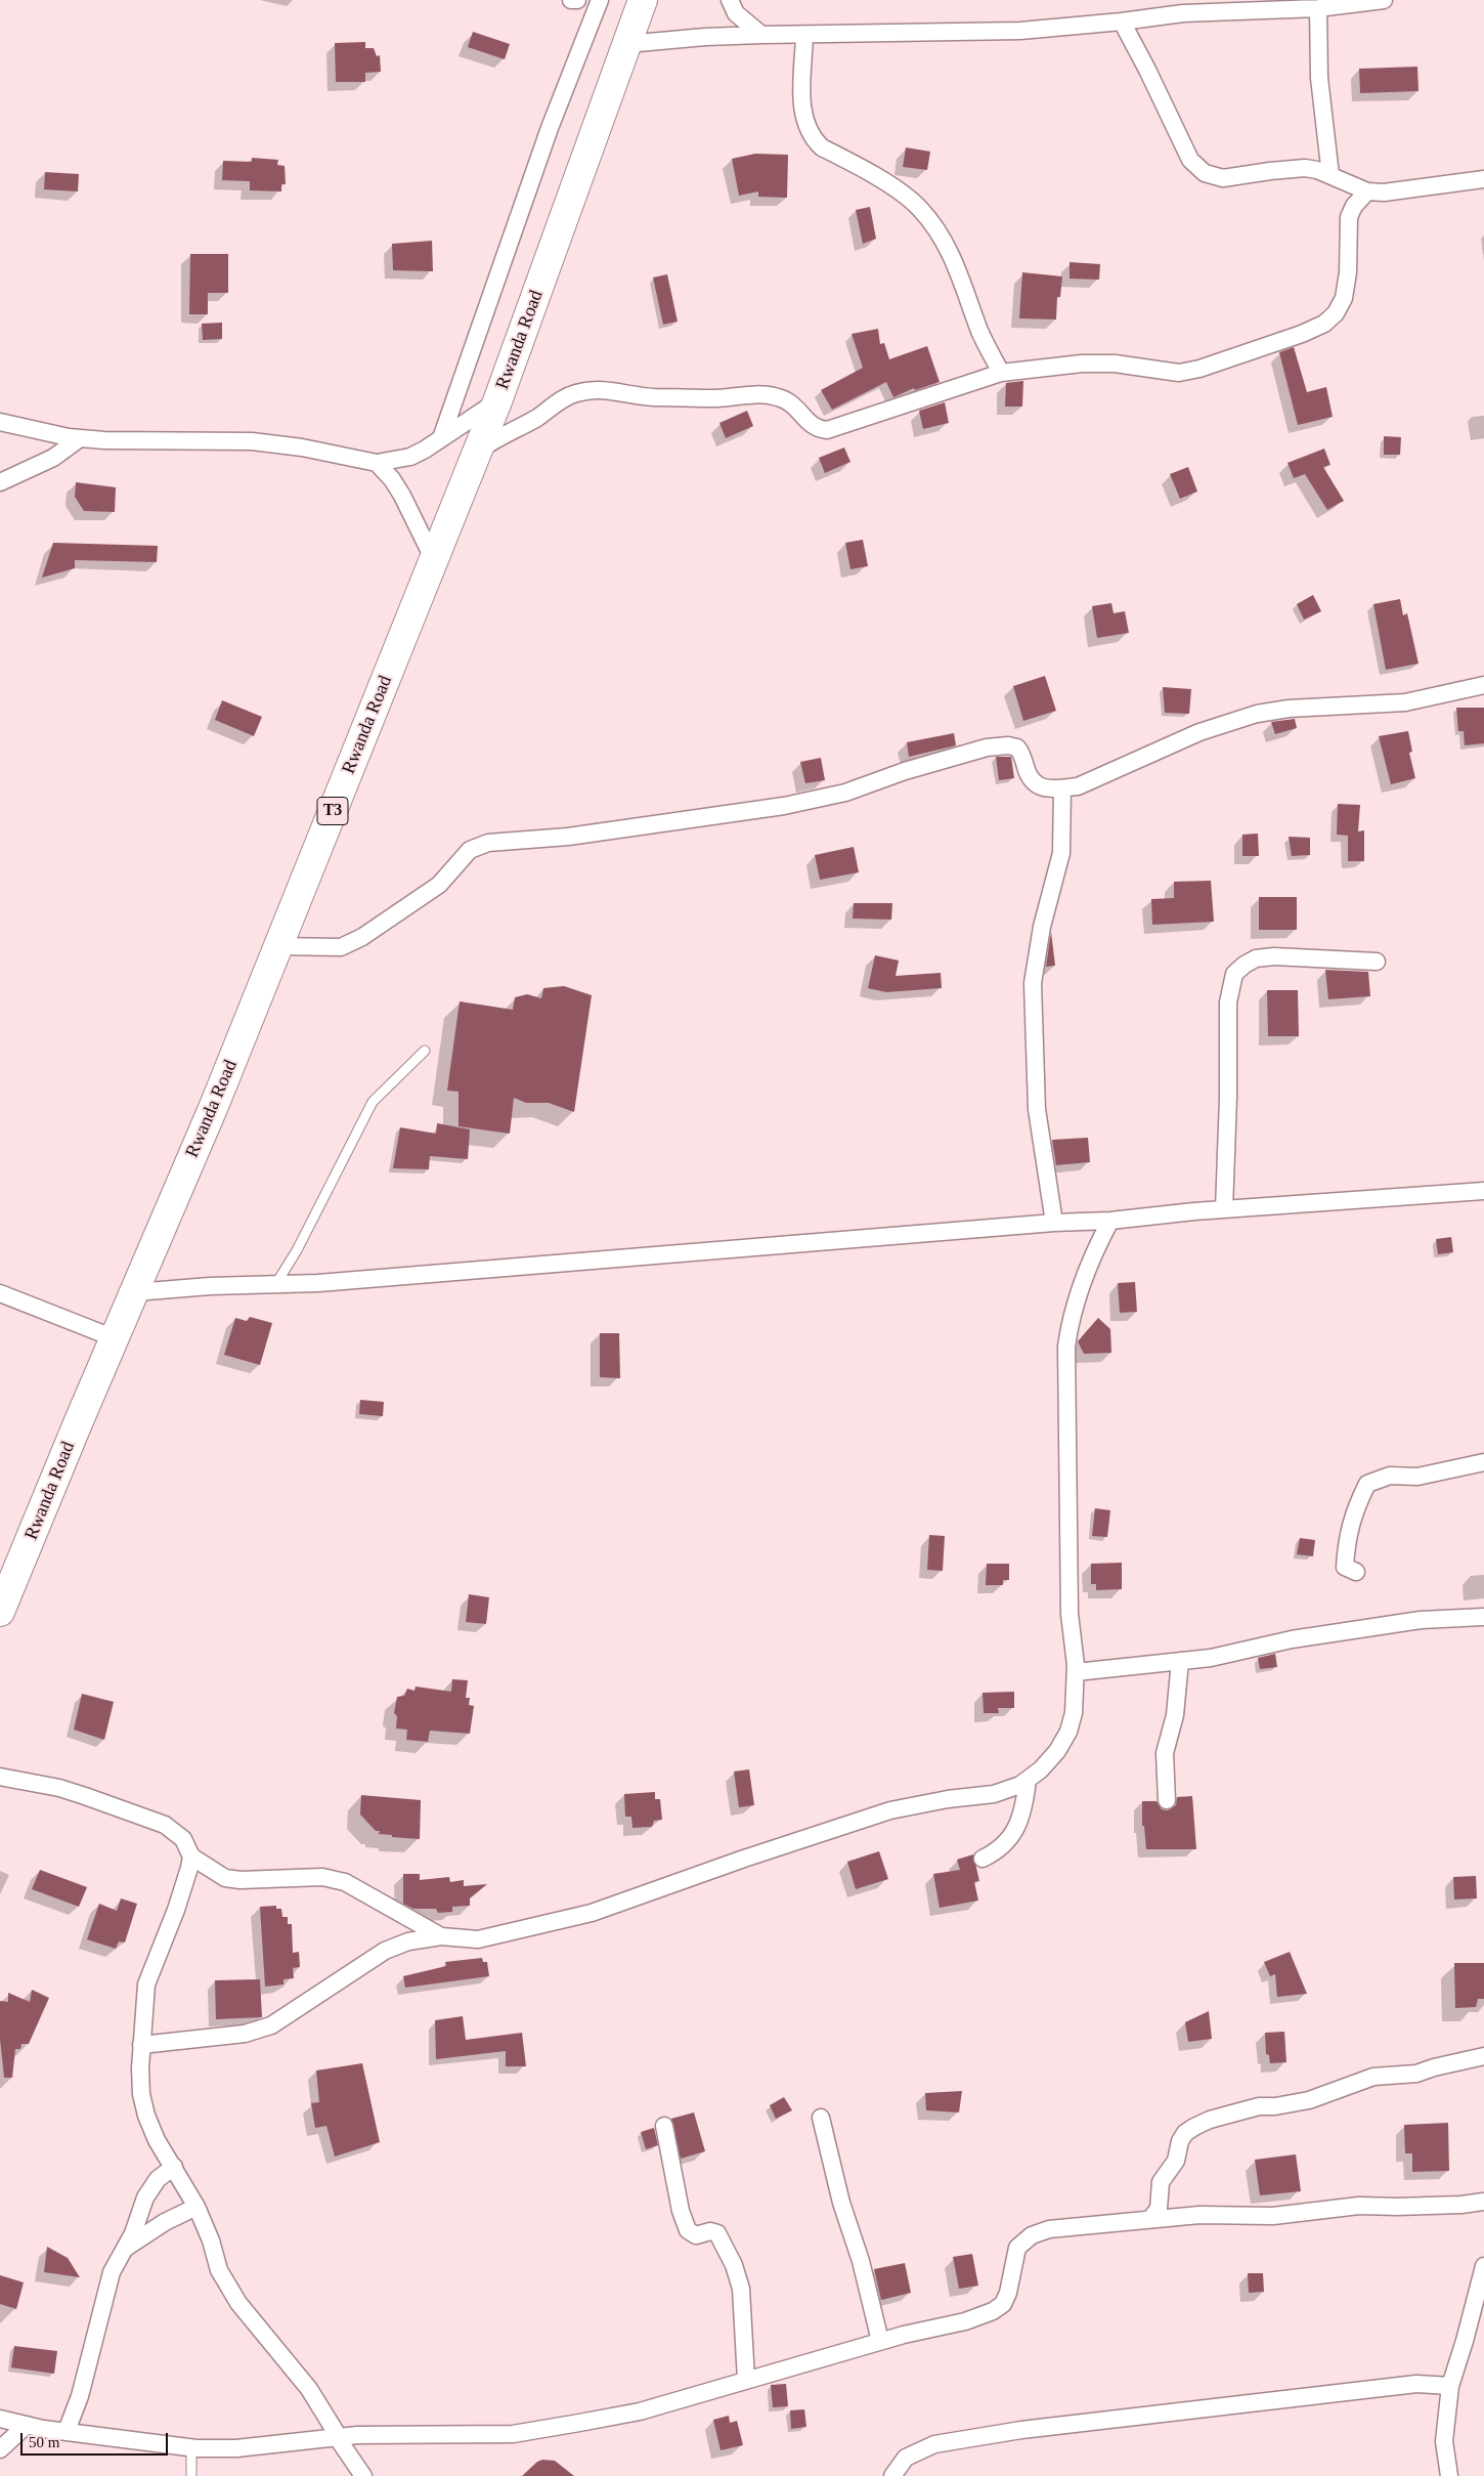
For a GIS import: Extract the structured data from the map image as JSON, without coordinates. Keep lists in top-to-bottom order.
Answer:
{
  "streets": {
    "highway": ["Rwanda Road", "T3"]
  },
  "scale_bar": "50 m"
}
